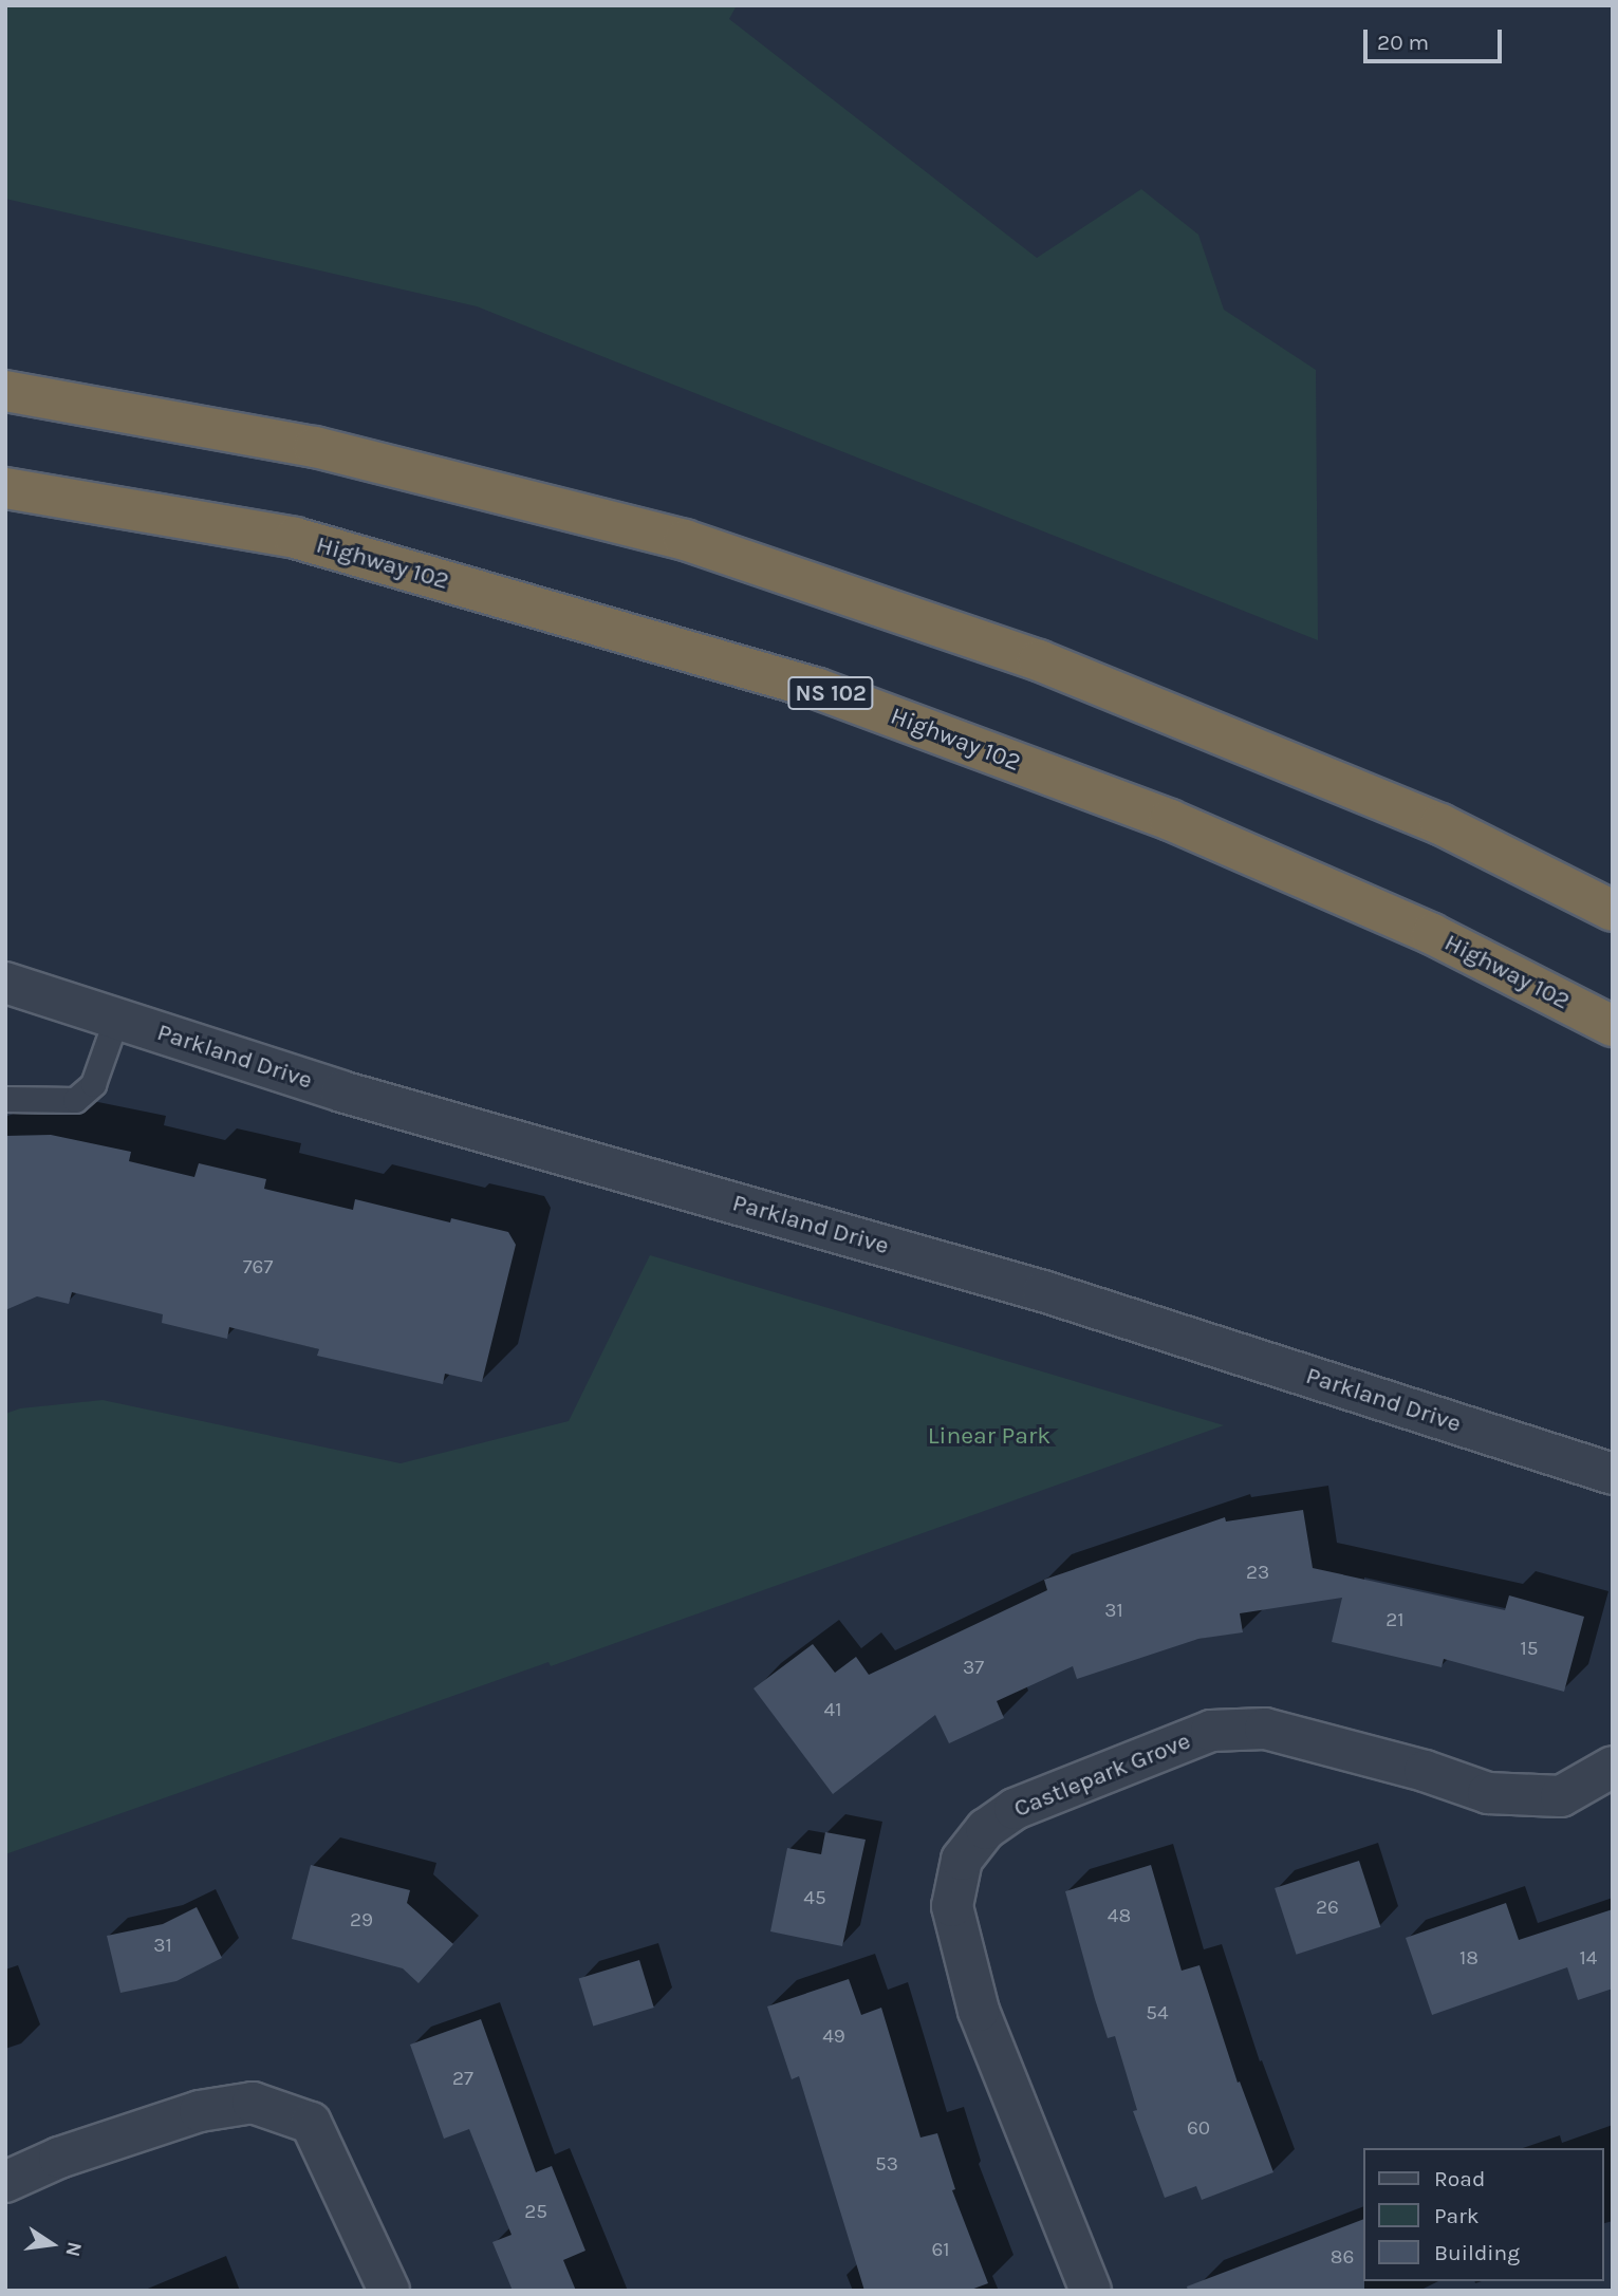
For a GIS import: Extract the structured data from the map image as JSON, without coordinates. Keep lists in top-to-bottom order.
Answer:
{
  "streets": {
    "highway": ["Highway 102", "NS 102"],
    "street": ["Parkland Drive", "Castlepark Grove"]
  },
  "parks": ["Linear Park"],
  "house_numbers": [
    "767",
    "23",
    "31",
    "21",
    "15",
    "37",
    "41",
    "45",
    "26",
    "48",
    "29",
    "31",
    "18",
    "14",
    "54",
    "49",
    "27",
    "60",
    "53",
    "25",
    "61",
    "86"
  ],
  "legend": ["Road", "Park", "Building"],
  "scale_bar": "20 m",
  "north": "right"
}
